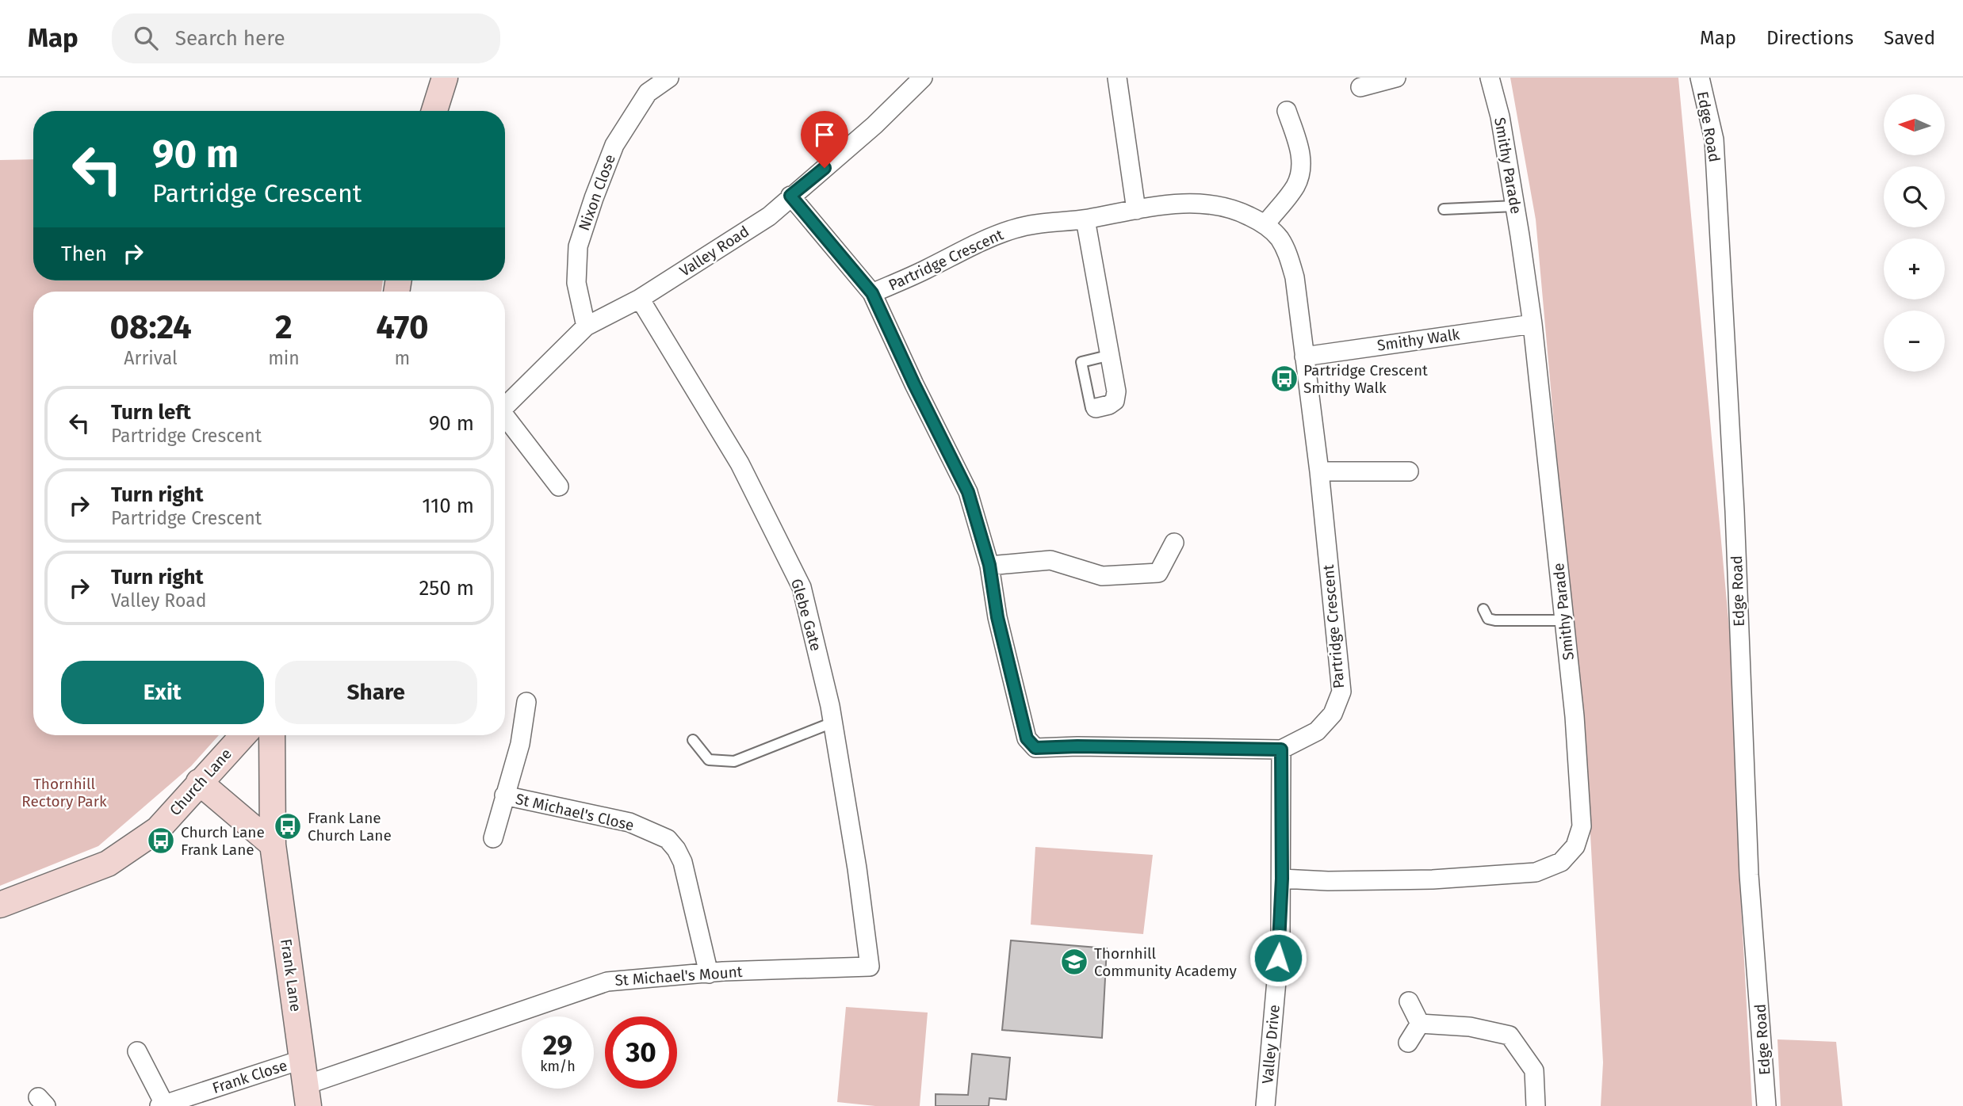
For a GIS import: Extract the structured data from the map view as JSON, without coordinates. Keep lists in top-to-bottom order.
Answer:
{
  "streets": {
    "street": [
      "Edge Road",
      "Smithy Parade",
      "Nixon Close",
      "Valley Road",
      "Partridge Crescent",
      "Smithy Walk",
      "Glebe Gate",
      "Church Lane",
      "St Michael's Close",
      "Frank Lane",
      "St Michael's Mount",
      "Valley Drive",
      "Frank Close"
    ]
  },
  "crossings": [
    ["Smithy Parade", "Smithy Walk"],
    ["Smithy Parade", "Valley Drive"],
    ["Nixon Close", "Valley Road"],
    ["Valley Road", "Partridge Crescent"],
    ["Valley Road", "Glebe Gate"],
    ["Partridge Crescent", "Smithy Walk"],
    ["Partridge Crescent", "Valley Drive"],
    ["Glebe Gate", "St Michael's Mount"],
    ["St Michael's Close", "St Michael's Mount"],
    ["Frank Lane", "St Michael's Mount"],
    ["Frank Lane", "Frank Close"]
  ],
  "parks": ["Thornhill Rectory Park"],
  "places": {
    "bus stop": ["Partridge Crescent Smithy Walk", "Frank Lane Church Lane", "Church Lane Frank Lane"],
    "school or university": ["Thornhill Community Academy"]
  },
  "north": "left",
  "page": {
    "header": "Map",
    "search": "Search here",
    "nav": ["Map", "Directions", "Saved"],
    "map_buttons": ["+", "−"],
    "turn": ["90 m", "Partridge Crescent"],
    "then": "Then",
    "eta": [
      "08:24",
      "Arrival",
      "2",
      "min",
      "470",
      "m"
    ],
    "list": [
      {
        "name": "Turn left",
        "note": "Partridge Crescent",
        "value": "90 m"
      },
      {
        "name": "Turn right",
        "note": "Partridge Crescent",
        "value": "110 m"
      },
      {
        "name": "Turn right",
        "note": "Valley Road",
        "value": "250 m"
      }
    ],
    "buttons": ["Exit", "Share"],
    "speed": "29 km/h",
    "limit": "30"
  }
}
